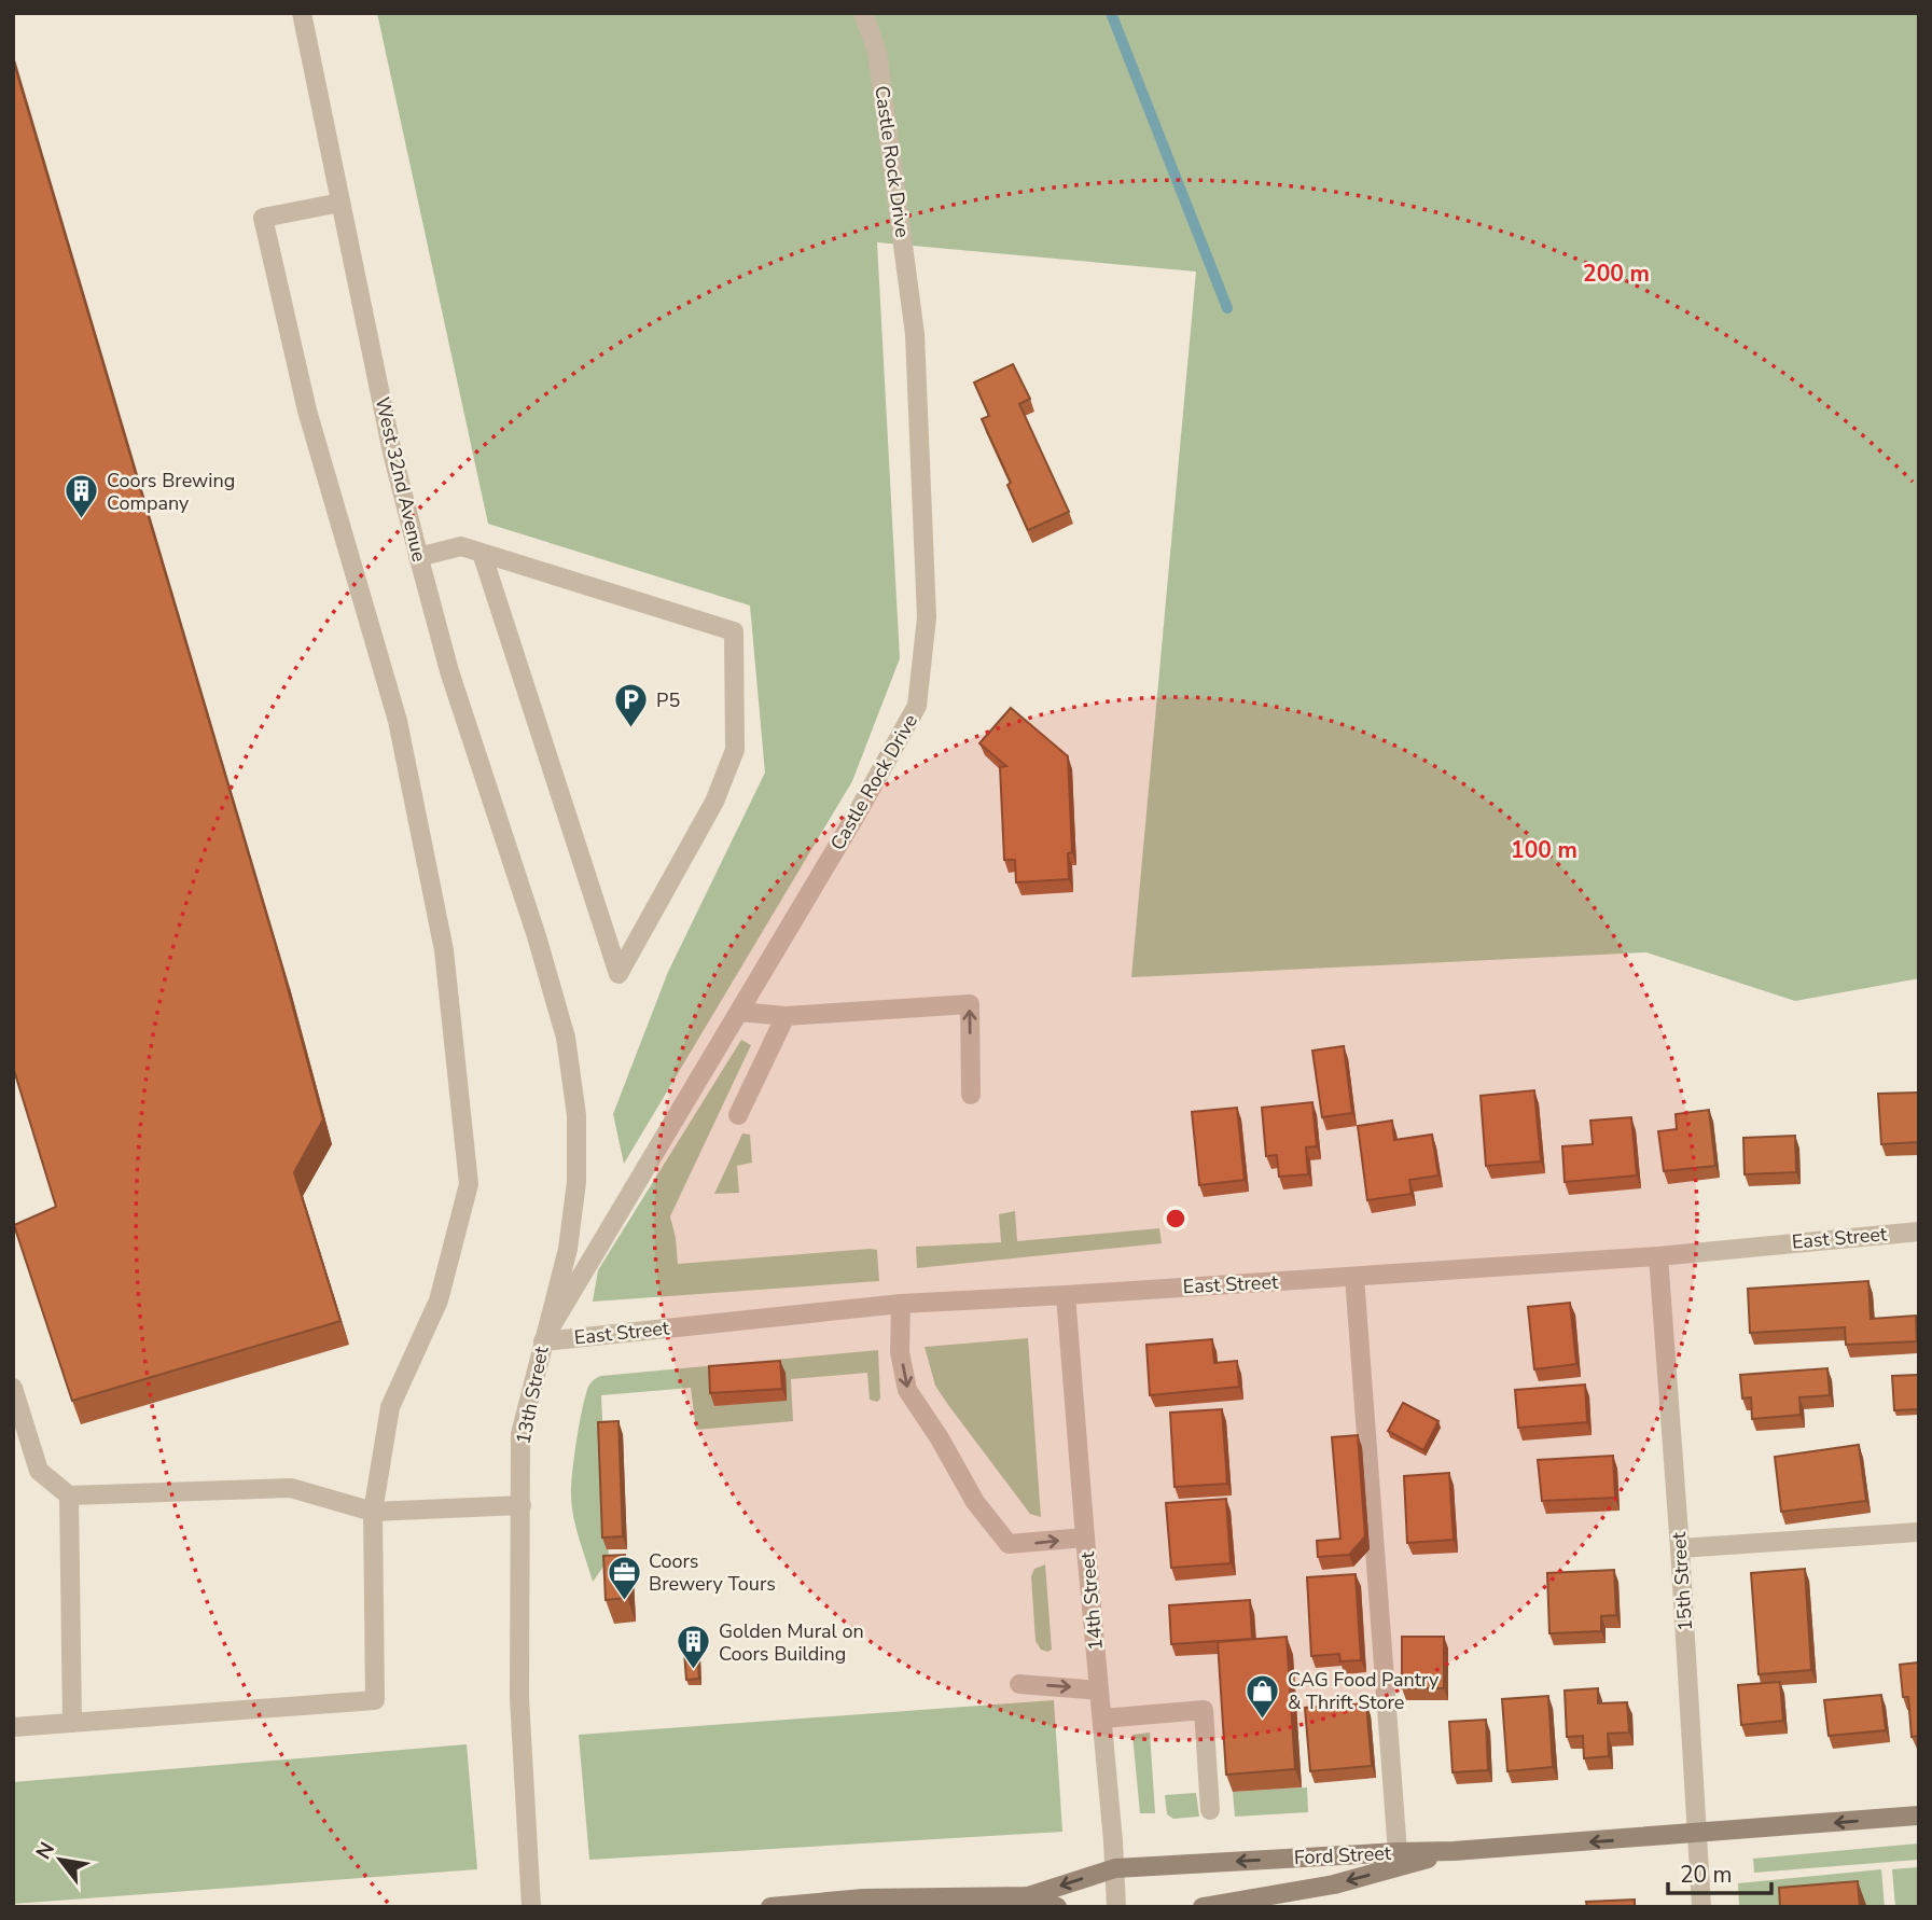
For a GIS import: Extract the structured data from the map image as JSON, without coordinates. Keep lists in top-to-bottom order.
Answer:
{
  "streets": {
    "main road": ["Ford Street"],
    "street": [
      "Castle Rock Drive",
      "West 32nd Avenue",
      "East Street",
      "13th Street",
      "15th Street",
      "14th Street"
    ]
  },
  "crossings": [
    ["Castle Rock Drive", "East Street"],
    ["Castle Rock Drive", "13th Street"],
    ["West 32nd Avenue", "13th Street"],
    ["East Street", "13th Street"],
    ["East Street", "15th Street"],
    ["East Street", "14th Street"],
    ["15th Street", "Ford Street"],
    ["14th Street", "Ford Street"]
  ],
  "one_way": ["Ford Street"],
  "places": {
    "building": ["Coors Brewing Company", "Golden Mural on Coors Building"],
    "parking": ["P5"],
    "office": ["Coors Brewery Tours"],
    "shop": ["CAG Food Pantry & Thrift Store"]
  },
  "scale_bar": "20 m",
  "north": "top left",
  "rings": ["200 m", "100 m"]
}
